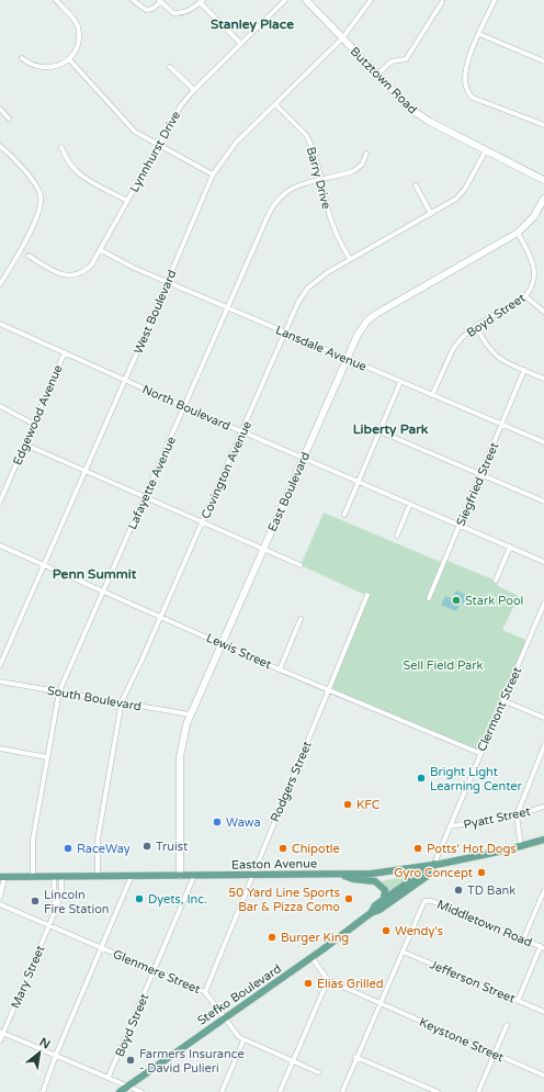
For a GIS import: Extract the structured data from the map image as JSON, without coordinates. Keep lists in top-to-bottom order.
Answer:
{
  "streets": {
    "main road": ["Easton Avenue", "Stefko Boulevard"],
    "street": [
      "Butztown Road",
      "Lynnhurst Drive",
      "Barry Drive",
      "West Boulevard",
      "Boyd Street",
      "Lansdale Avenue",
      "North Boulevard",
      "Edgewood Avenue",
      "Covington Avenue",
      "Lafayette Avenue",
      "Siegfried Street",
      "East Boulevard",
      "Lewis Street",
      "South Boulevard",
      "Clermont Street",
      "Rodgers Street",
      "Pyatt Street",
      "Middletown Road",
      "Glenmere Street",
      "Mary Street",
      "Jefferson Street",
      "Keystone Street"
    ]
  },
  "crossings": [
    ["Butztown Road", "West Boulevard"],
    ["Butztown Road", "Covington Avenue"],
    ["Lynnhurst Drive", "Lansdale Avenue"],
    ["Barry Drive", "West Boulevard"],
    ["Barry Drive", "Covington Avenue"],
    ["Barry Drive", "Lafayette Avenue"],
    ["West Boulevard", "Lansdale Avenue"],
    ["West Boulevard", "North Boulevard"],
    ["West Boulevard", "Lewis Street"],
    ["Boyd Street", "Lansdale Avenue"],
    ["Boyd Street", "East Boulevard"],
    ["Boyd Street", "Easton Avenue"],
    ["Boyd Street", "Glenmere Street"],
    ["Lansdale Avenue", "Covington Avenue"],
    ["Lansdale Avenue", "Lafayette Avenue"],
    ["Lansdale Avenue", "Siegfried Street"],
    ["Lansdale Avenue", "East Boulevard"],
    ["North Boulevard", "Edgewood Avenue"],
    ["North Boulevard", "Covington Avenue"],
    ["North Boulevard", "Lafayette Avenue"],
    ["North Boulevard", "Siegfried Street"],
    ["North Boulevard", "East Boulevard"],
    ["Covington Avenue", "Lewis Street"],
    ["Covington Avenue", "South Boulevard"],
    ["Covington Avenue", "Easton Avenue"],
    ["Lafayette Avenue", "Lewis Street"],
    ["Lafayette Avenue", "South Boulevard"],
    ["Lafayette Avenue", "Easton Avenue"],
    ["East Boulevard", "Lewis Street"],
    ["East Boulevard", "South Boulevard"],
    ["East Boulevard", "Easton Avenue"],
    ["Lewis Street", "Clermont Street"],
    ["Lewis Street", "Rodgers Street"],
    ["Clermont Street", "Pyatt Street"],
    ["Clermont Street", "Easton Avenue"],
    ["Clermont Street", "Stefko Boulevard"],
    ["Rodgers Street", "Easton Avenue"],
    ["Rodgers Street", "Glenmere Street"],
    ["Easton Avenue", "Mary Street"],
    ["Easton Avenue", "Stefko Boulevard"],
    ["Middletown Road", "Jefferson Street"],
    ["Glenmere Street", "Mary Street"],
    ["Glenmere Street", "Stefko Boulevard"]
  ],
  "districts": ["Stanley Place", "Liberty Park", "Penn Summit"],
  "parks": ["Sell Field Park"],
  "places": [
    "Stark Pool",
    "Bright Light Learning Center",
    "KFC",
    "Wawa",
    "Truist",
    "RaceWay",
    "Chipotle",
    "Potts' Hot Dogs",
    "Gyro Concept",
    "TD Bank",
    "Dyets, Inc.",
    "50 Yard Line Sports Bar & Pizza Como",
    "Lincoln Fire Station",
    "Wendy's",
    "Burger King",
    "Elias Grilled",
    "Farmers Insurance - David Pulieri"
  ],
  "north": "top right"
}
